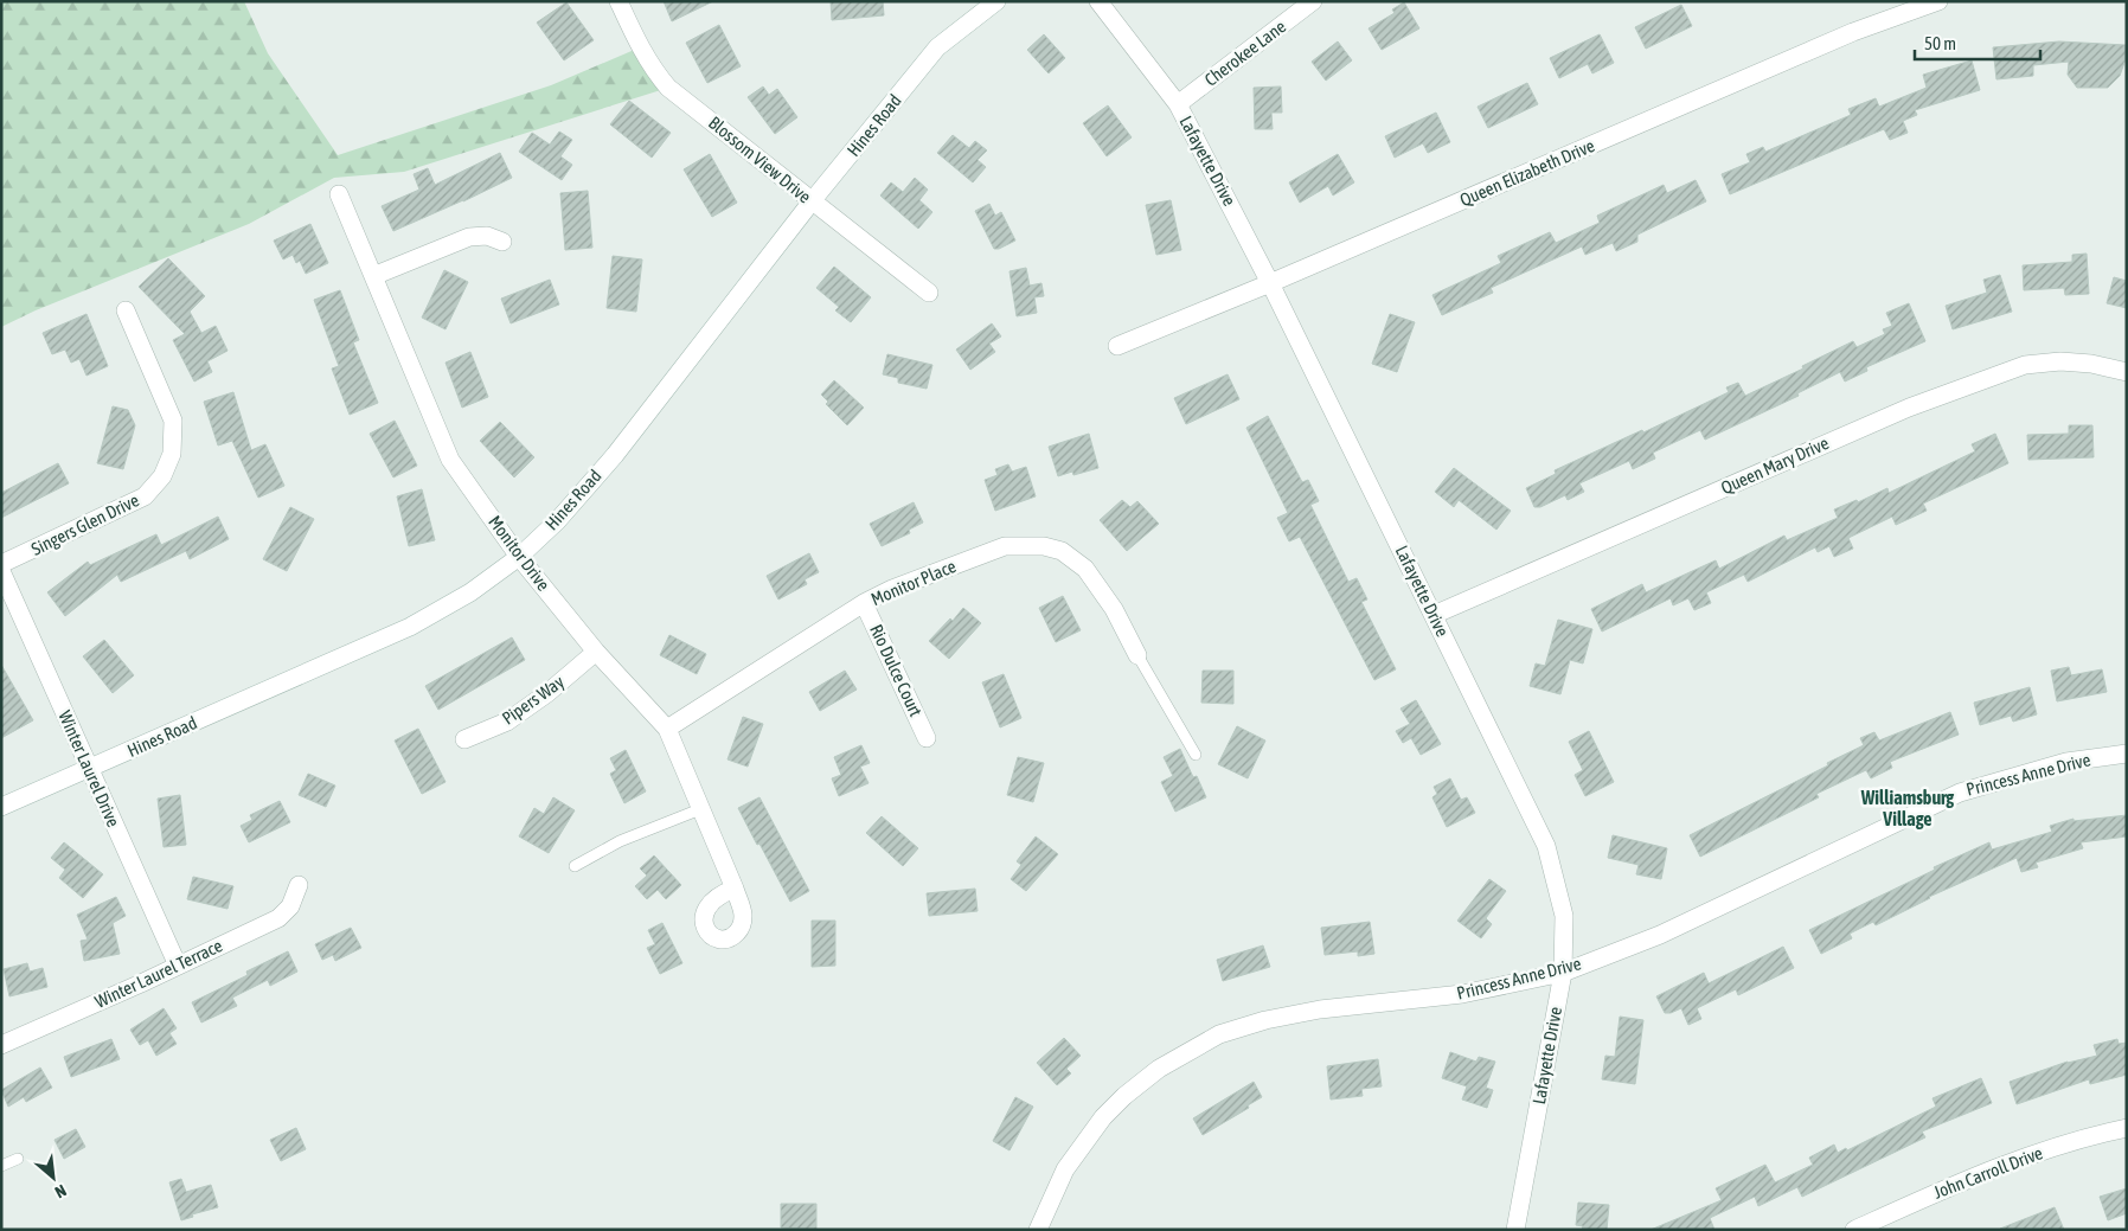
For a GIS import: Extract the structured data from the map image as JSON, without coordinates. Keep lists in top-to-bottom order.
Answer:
{
  "streets": {
    "street": [
      "Cherokee Lane",
      "Hines Road",
      "Blossom View Drive",
      "Lafayette Drive",
      "Queen Elizabeth Drive",
      "Queen Mary Drive",
      "Singers Glen Drive",
      "Monitor Drive",
      "Monitor Place",
      "Rio Dulce Court",
      "Pipers Way",
      "Winter Laurel Drive",
      "Princess Anne Drive",
      "Winter Laurel Terrace",
      "John Carroll Drive"
    ]
  },
  "crossings": [
    ["Cherokee Lane", "Lafayette Drive"],
    ["Hines Road", "Blossom View Drive"],
    ["Hines Road", "Monitor Drive"],
    ["Hines Road", "Winter Laurel Drive"],
    ["Lafayette Drive", "Queen Elizabeth Drive"],
    ["Lafayette Drive", "Queen Mary Drive"],
    ["Lafayette Drive", "Princess Anne Drive"],
    ["Monitor Drive", "Monitor Place"],
    ["Monitor Drive", "Pipers Way"],
    ["Monitor Place", "Rio Dulce Court"],
    ["Winter Laurel Drive", "Winter Laurel Terrace"]
  ],
  "districts": ["Williamsburg Village"],
  "scale_bar": "50 m",
  "north": "bottom right"
}
